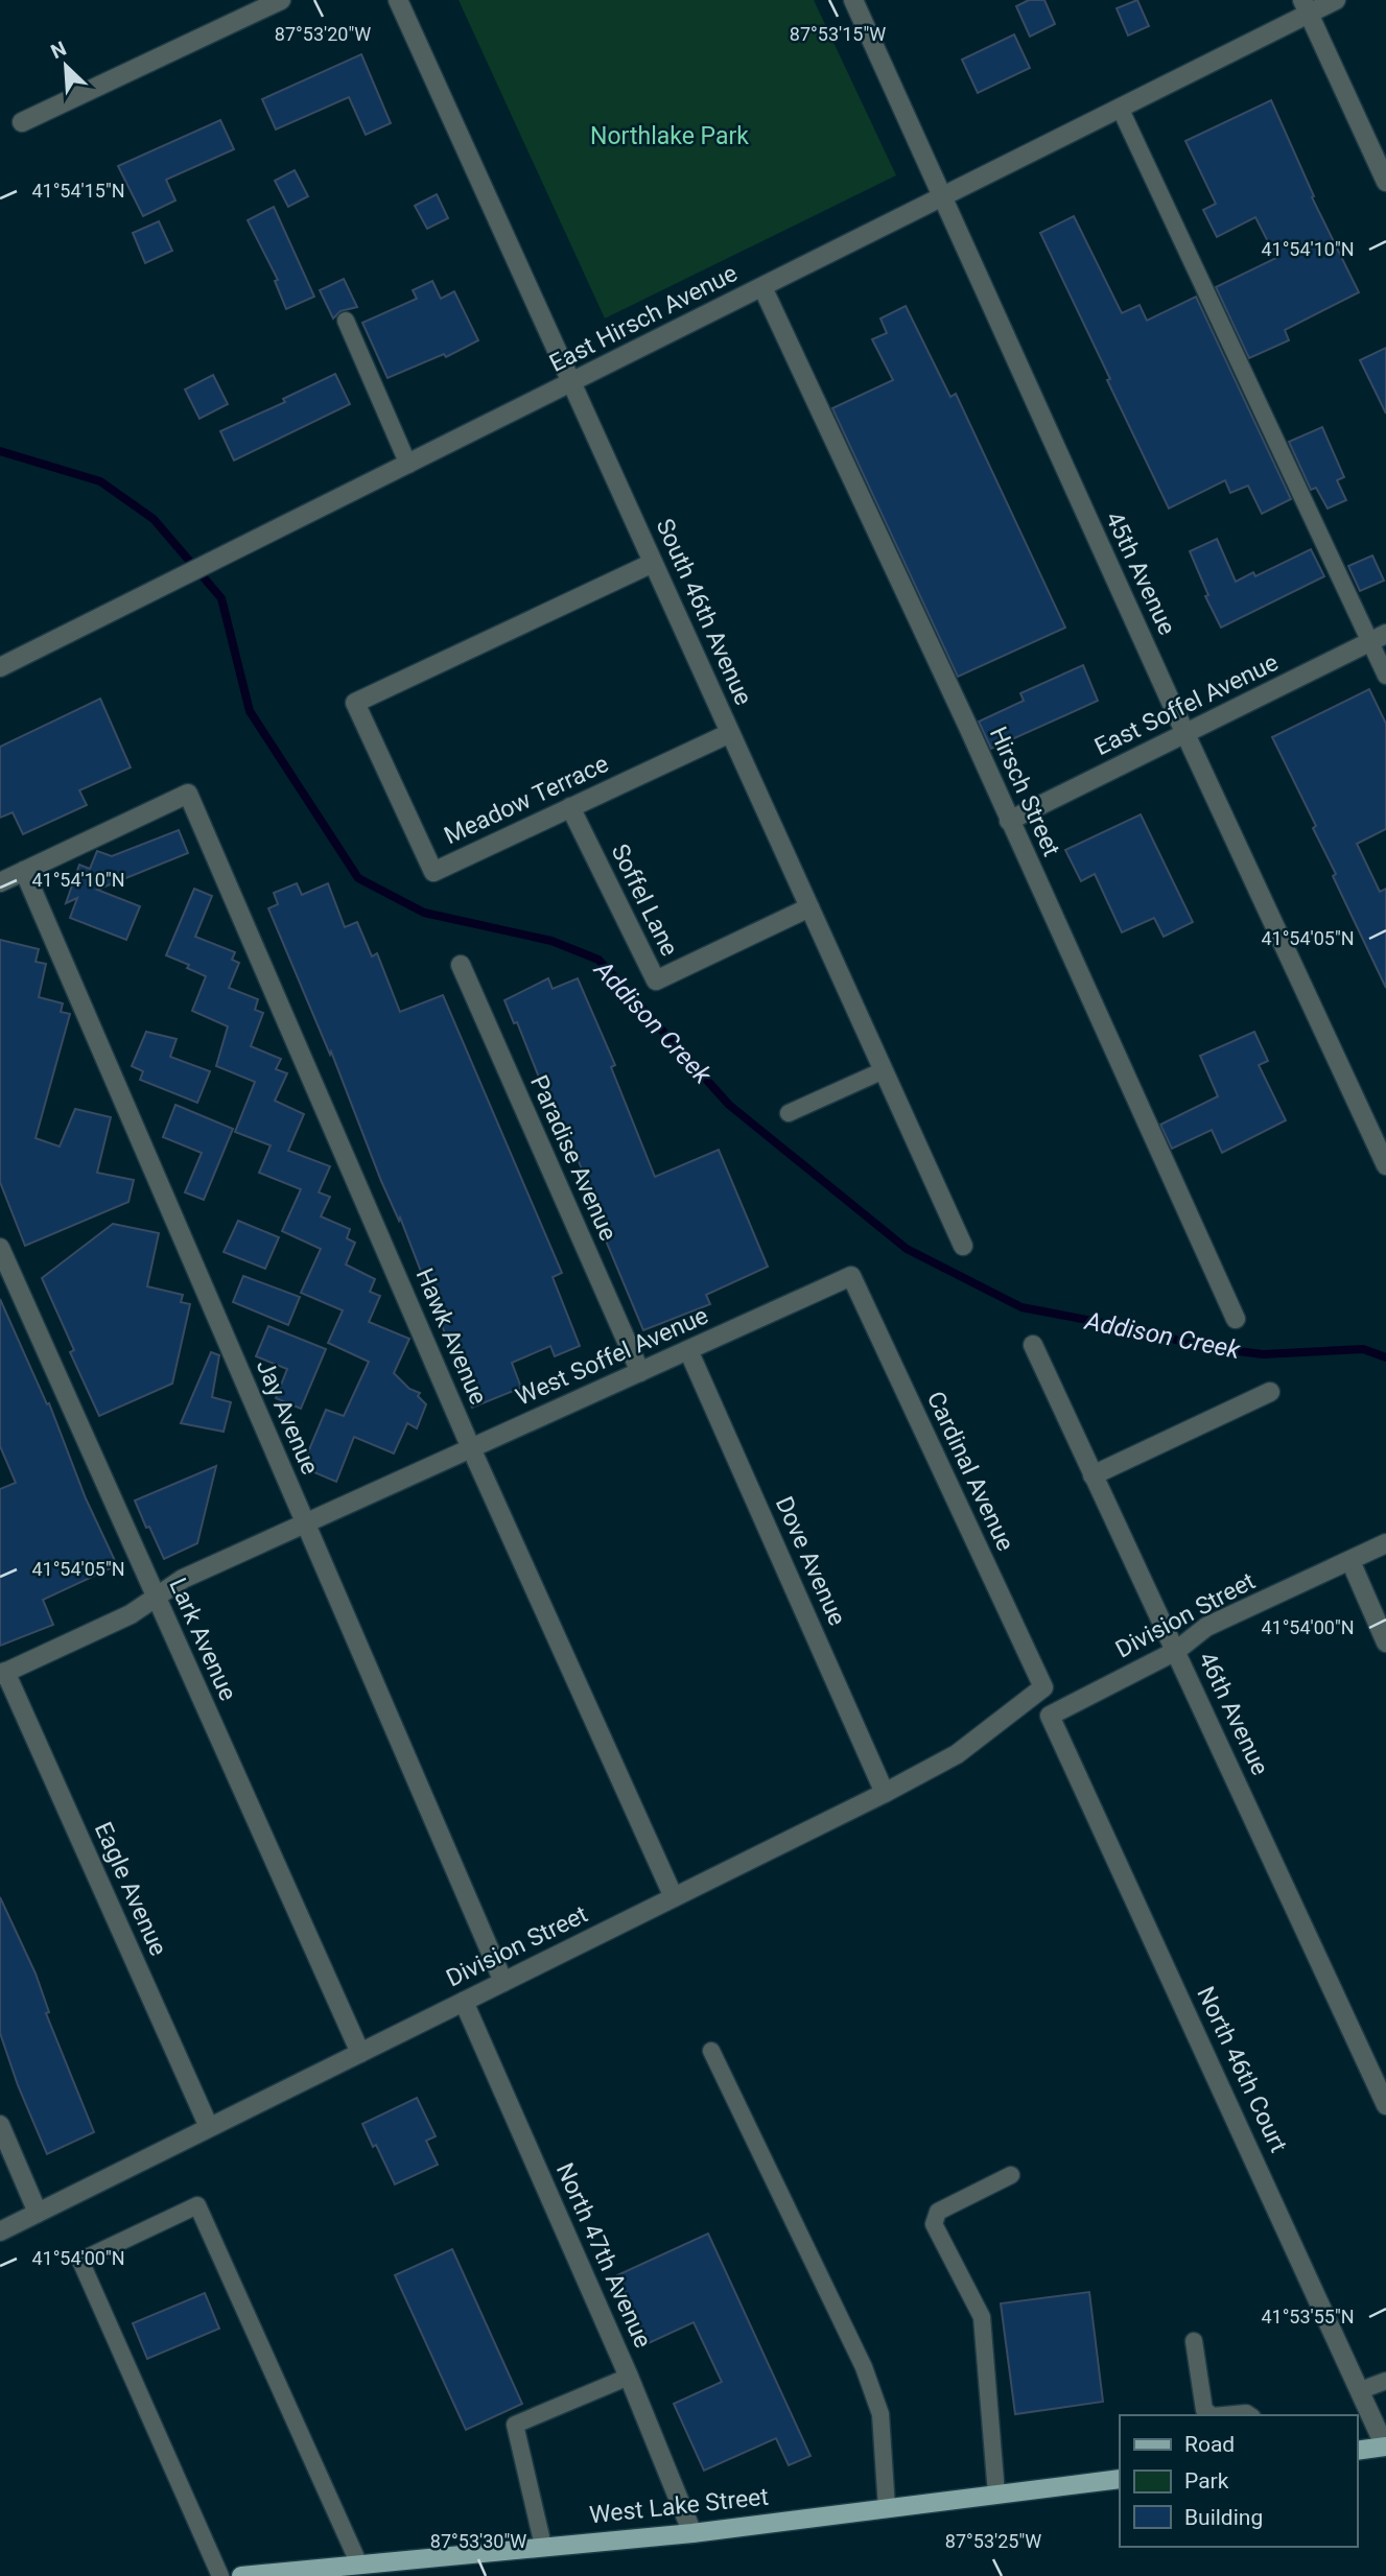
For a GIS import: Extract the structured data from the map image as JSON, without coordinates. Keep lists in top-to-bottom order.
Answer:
{
  "streets": {
    "main road": ["West Lake Street"],
    "street": [
      "East Hirsch Avenue",
      "45th Avenue",
      "South 46th Avenue",
      "East Soffel Avenue",
      "Hirsch Street",
      "Meadow Terrace",
      "Soffel Lane",
      "Paradise Avenue",
      "Hawk Avenue",
      "West Soffel Avenue",
      "Jay Avenue",
      "Cardinal Avenue",
      "Dove Avenue",
      "Division Street",
      "Lark Avenue",
      "46th Avenue",
      "Eagle Avenue",
      "North 46th Court",
      "North 47th Avenue"
    ]
  },
  "crossings": [
    ["East Hirsch Avenue", "45th Avenue"],
    ["East Hirsch Avenue", "South 46th Avenue"],
    ["East Hirsch Avenue", "Hirsch Street"],
    ["45th Avenue", "East Soffel Avenue"],
    ["South 46th Avenue", "Meadow Terrace"],
    ["South 46th Avenue", "Soffel Lane"],
    ["East Soffel Avenue", "Hirsch Street"],
    ["Meadow Terrace", "Soffel Lane"],
    ["Paradise Avenue", "West Soffel Avenue"],
    ["Hawk Avenue", "West Soffel Avenue"],
    ["Hawk Avenue", "Jay Avenue"],
    ["Hawk Avenue", "Division Street"],
    ["West Soffel Avenue", "Jay Avenue"],
    ["West Soffel Avenue", "Cardinal Avenue"],
    ["West Soffel Avenue", "Dove Avenue"],
    ["West Soffel Avenue", "Lark Avenue"],
    ["West Soffel Avenue", "Eagle Avenue"],
    ["Jay Avenue", "Division Street"],
    ["Cardinal Avenue", "Division Street"],
    ["Dove Avenue", "Division Street"],
    ["Division Street", "Lark Avenue"],
    ["Division Street", "46th Avenue"],
    ["Division Street", "Eagle Avenue"],
    ["Division Street", "North 46th Court"],
    ["Division Street", "North 47th Avenue"],
    ["North 47th Avenue", "West Lake Street"]
  ],
  "water": ["Addison Creek"],
  "parks": ["Northlake Park"],
  "legend": ["Road", "Park", "Building"],
  "north": "top left",
  "coordinates": [
    "87°53'20\"W",
    "87°53'15\"W",
    "41°54'15\"N",
    "41°54'10\"N",
    "41°54'05\"N",
    "41°54'00\"N",
    "41°53'55\"N",
    "87°53'30\"W",
    "87°53'25\"W"
  ]
}
